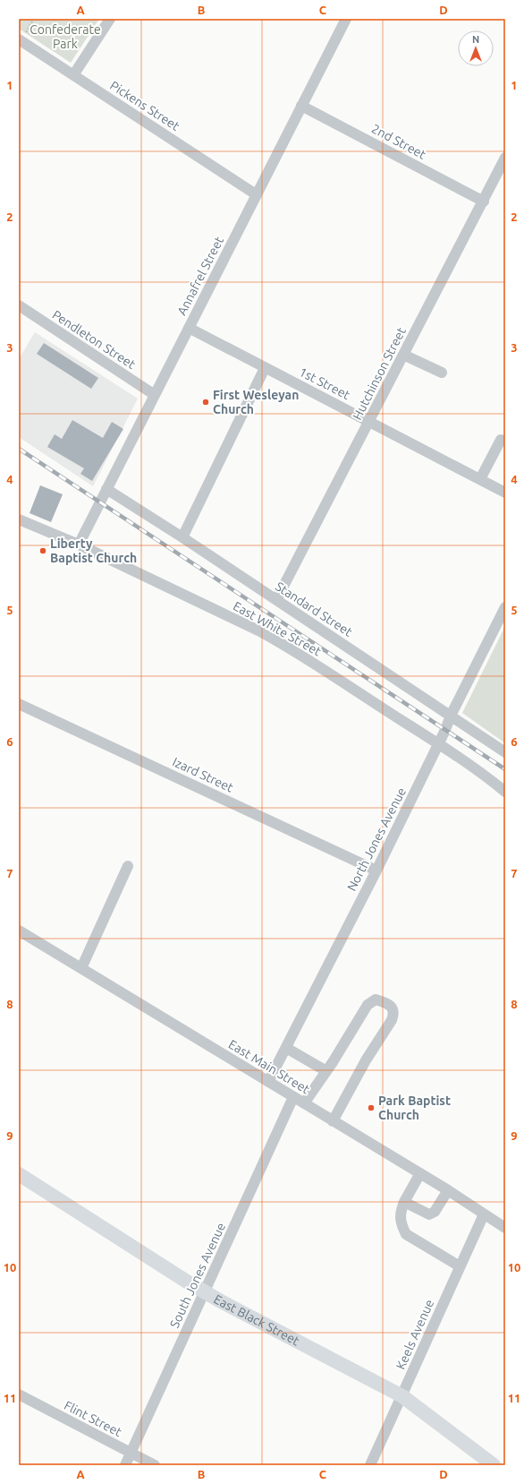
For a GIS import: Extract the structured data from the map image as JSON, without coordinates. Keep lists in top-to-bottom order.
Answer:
{
  "streets": {
    "main road": ["East Black Street"],
    "street": [
      "Pickens Street",
      "2nd Street",
      "Annafrel Street",
      "Pendleton Street",
      "Hutchinson Street",
      "1st Street",
      "Standard Street",
      "East White Street",
      "Izard Street",
      "North Jones Avenue",
      "East Main Street",
      "South Jones Avenue",
      "Keels Avenue",
      "Flint Street"
    ]
  },
  "crossings": [
    ["Pickens Street", "Annafrel Street"],
    ["2nd Street", "Annafrel Street"],
    ["2nd Street", "Hutchinson Street"],
    ["Annafrel Street", "Pendleton Street"],
    ["Annafrel Street", "1st Street"],
    ["Annafrel Street", "Standard Street"],
    ["Annafrel Street", "East White Street"],
    ["Hutchinson Street", "1st Street"],
    ["Hutchinson Street", "Standard Street"],
    ["Standard Street", "North Jones Avenue"],
    ["East White Street", "North Jones Avenue"],
    ["Izard Street", "North Jones Avenue"],
    ["North Jones Avenue", "East Main Street"],
    ["East Main Street", "South Jones Avenue"],
    ["East Main Street", "Keels Avenue"],
    ["South Jones Avenue", "East Black Street"],
    ["South Jones Avenue", "Flint Street"],
    ["East Black Street", "Keels Avenue"]
  ],
  "parks": ["Confederate Park"],
  "places": ["First Wesleyan Church", "Liberty Baptist Church", "Park Baptist Church"],
  "north": "top",
  "grid": {
    "columns": [
      "A",
      "B",
      "C",
      "D"
    ],
    "rows": [
      "1",
      "2",
      "3",
      "4",
      "5",
      "6",
      "7",
      "8",
      "9",
      "10",
      "11"
    ]
  }
}
